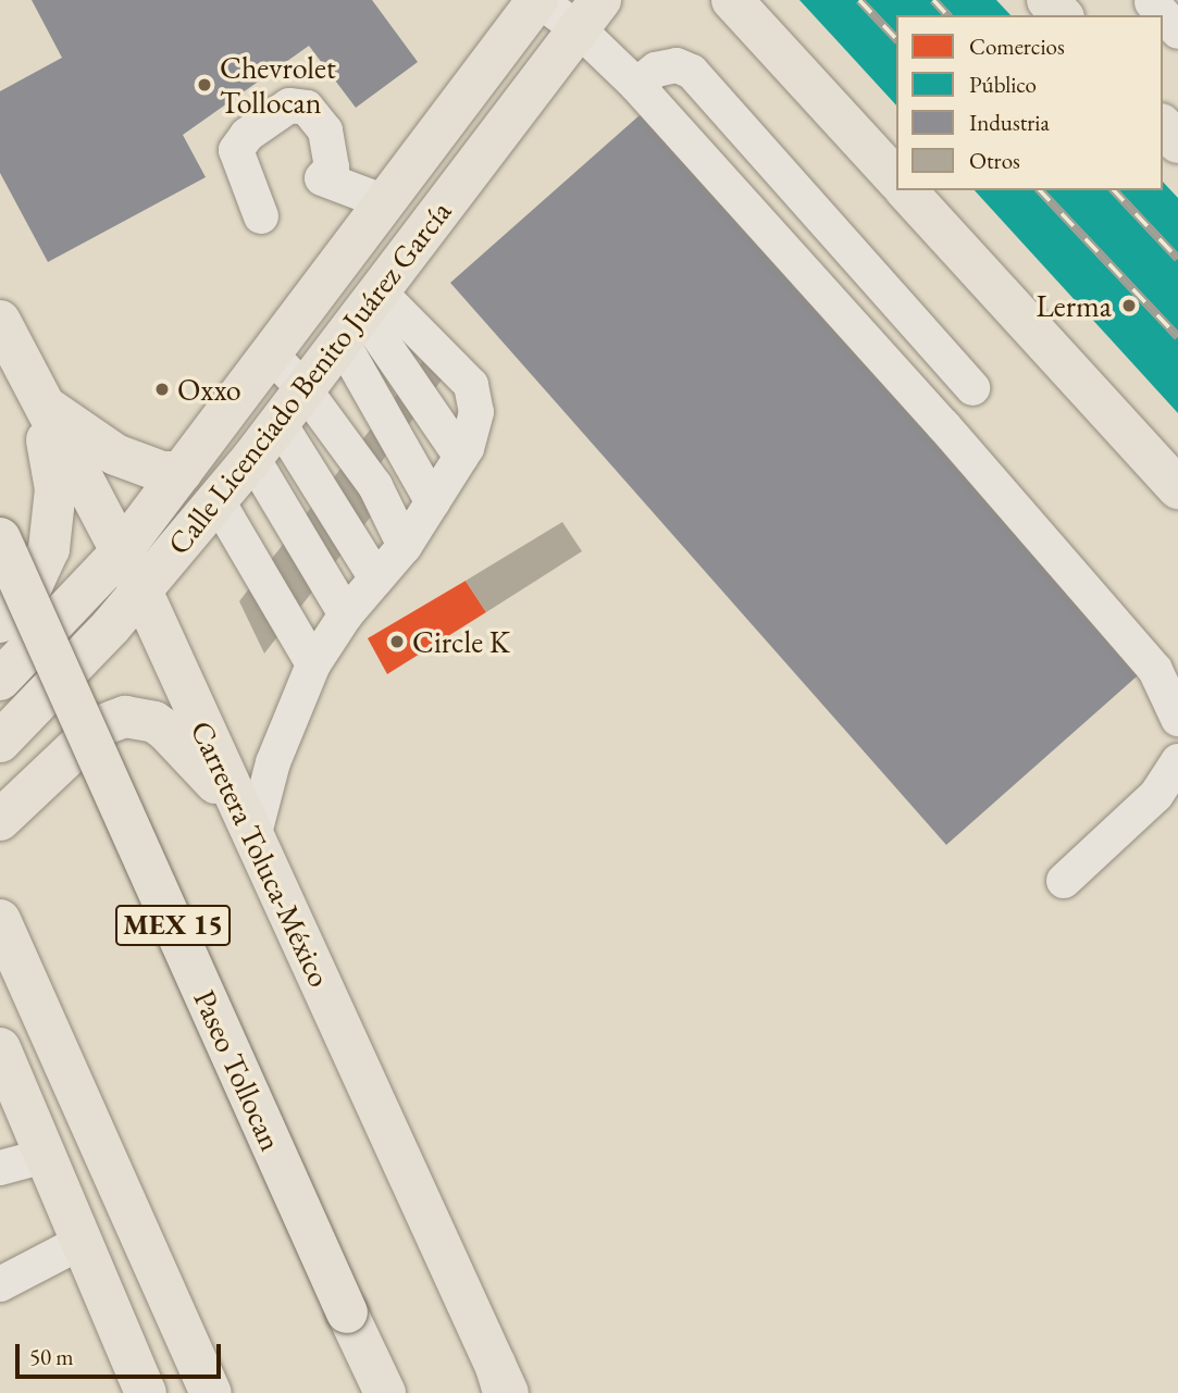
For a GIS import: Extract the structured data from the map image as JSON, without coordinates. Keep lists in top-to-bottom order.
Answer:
{
  "streets": {
    "main road": [
      "Calle Licenciado Benito Juárez García",
      "Carretera Toluca-México",
      "MEX 15",
      "Paseo Tollocan"
    ]
  },
  "crossings": [
    ["Calle Licenciado Benito Juárez García", "Carretera Toluca-México"]
  ],
  "places": [
    "Chevrolet Tollocan",
    "Lerma",
    "Oxxo",
    "Circle K"
  ],
  "legend": [
    "Comercios",
    "Público",
    "Industria",
    "Otros"
  ],
  "scale_bar": "50 m"
}
